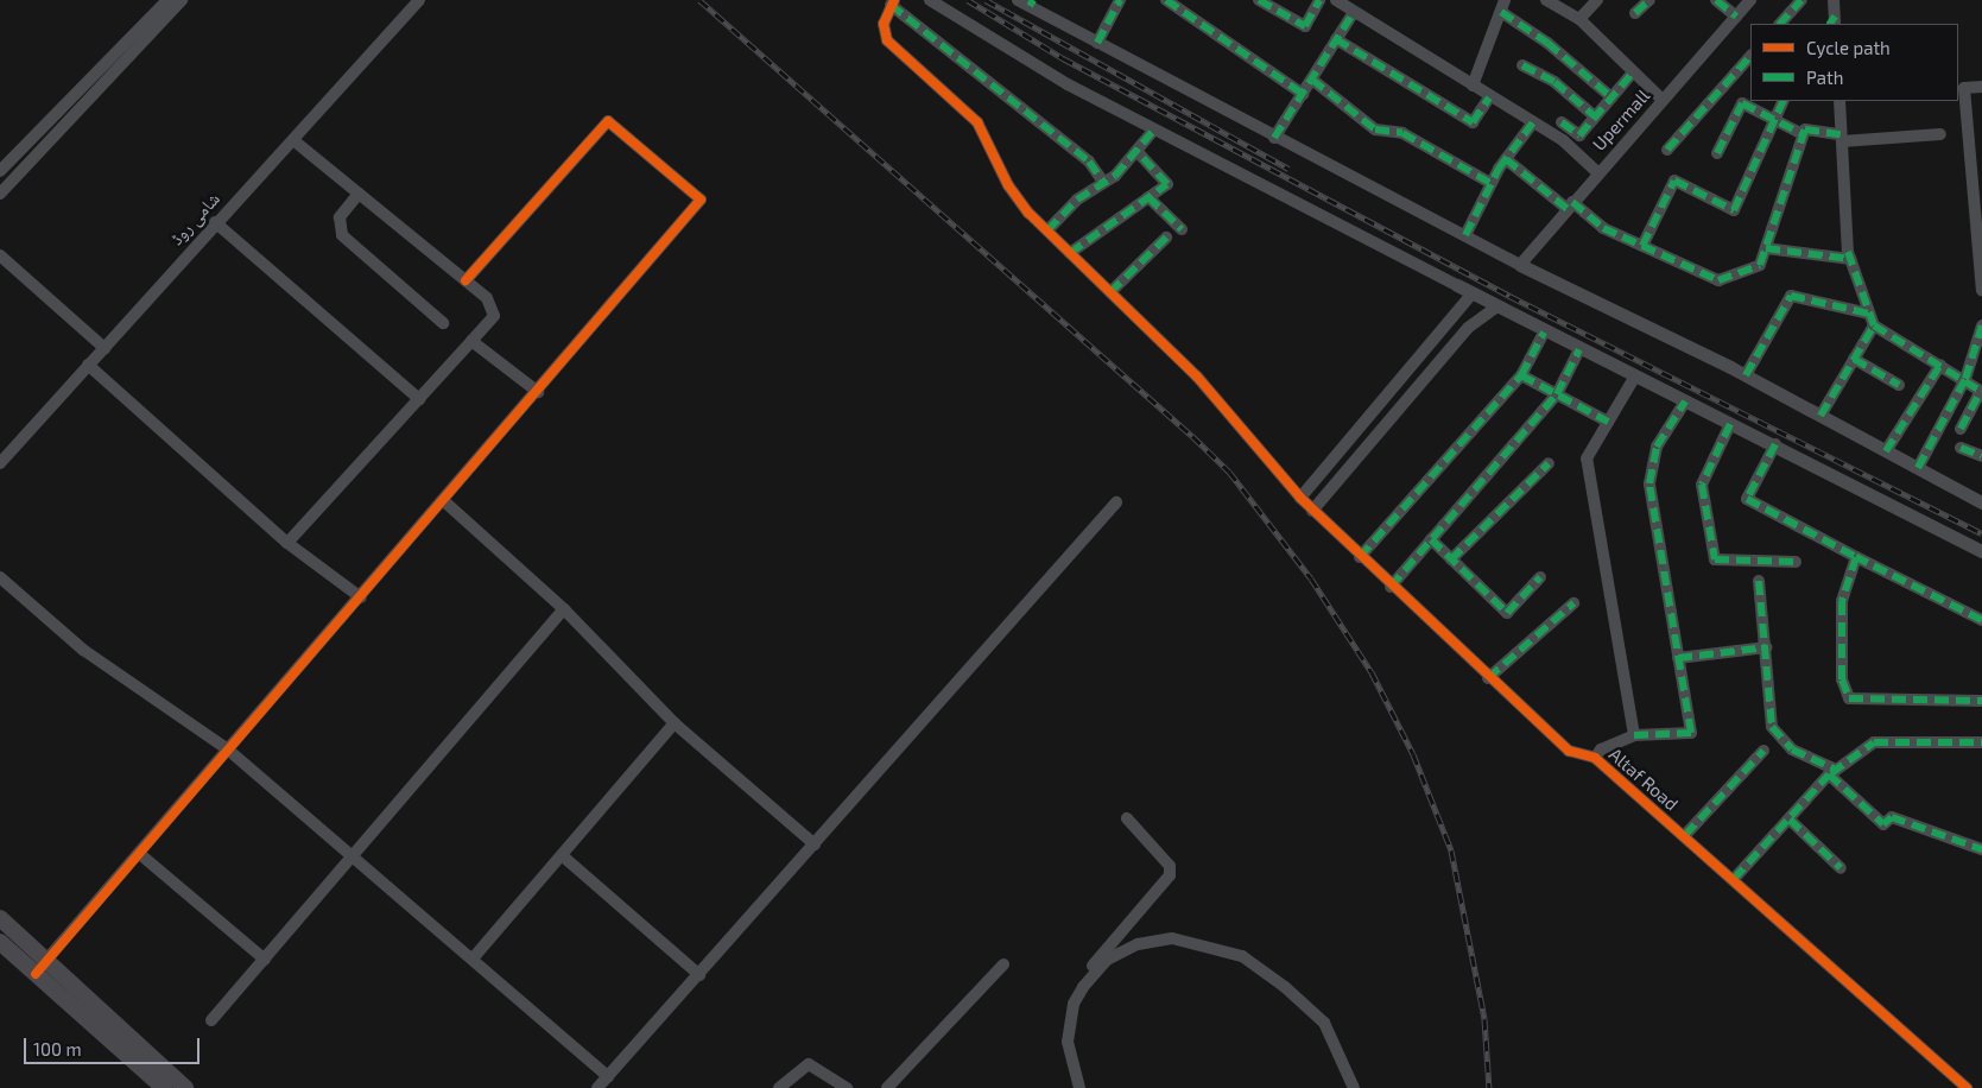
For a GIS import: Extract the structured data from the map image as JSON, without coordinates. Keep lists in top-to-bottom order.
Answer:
{
  "streets": {
    "street": ["Upermall", "شامی روڈ", "Altaf Road"]
  },
  "legend": ["Cycle path", "Path"],
  "scale_bar": "100 m"
}
